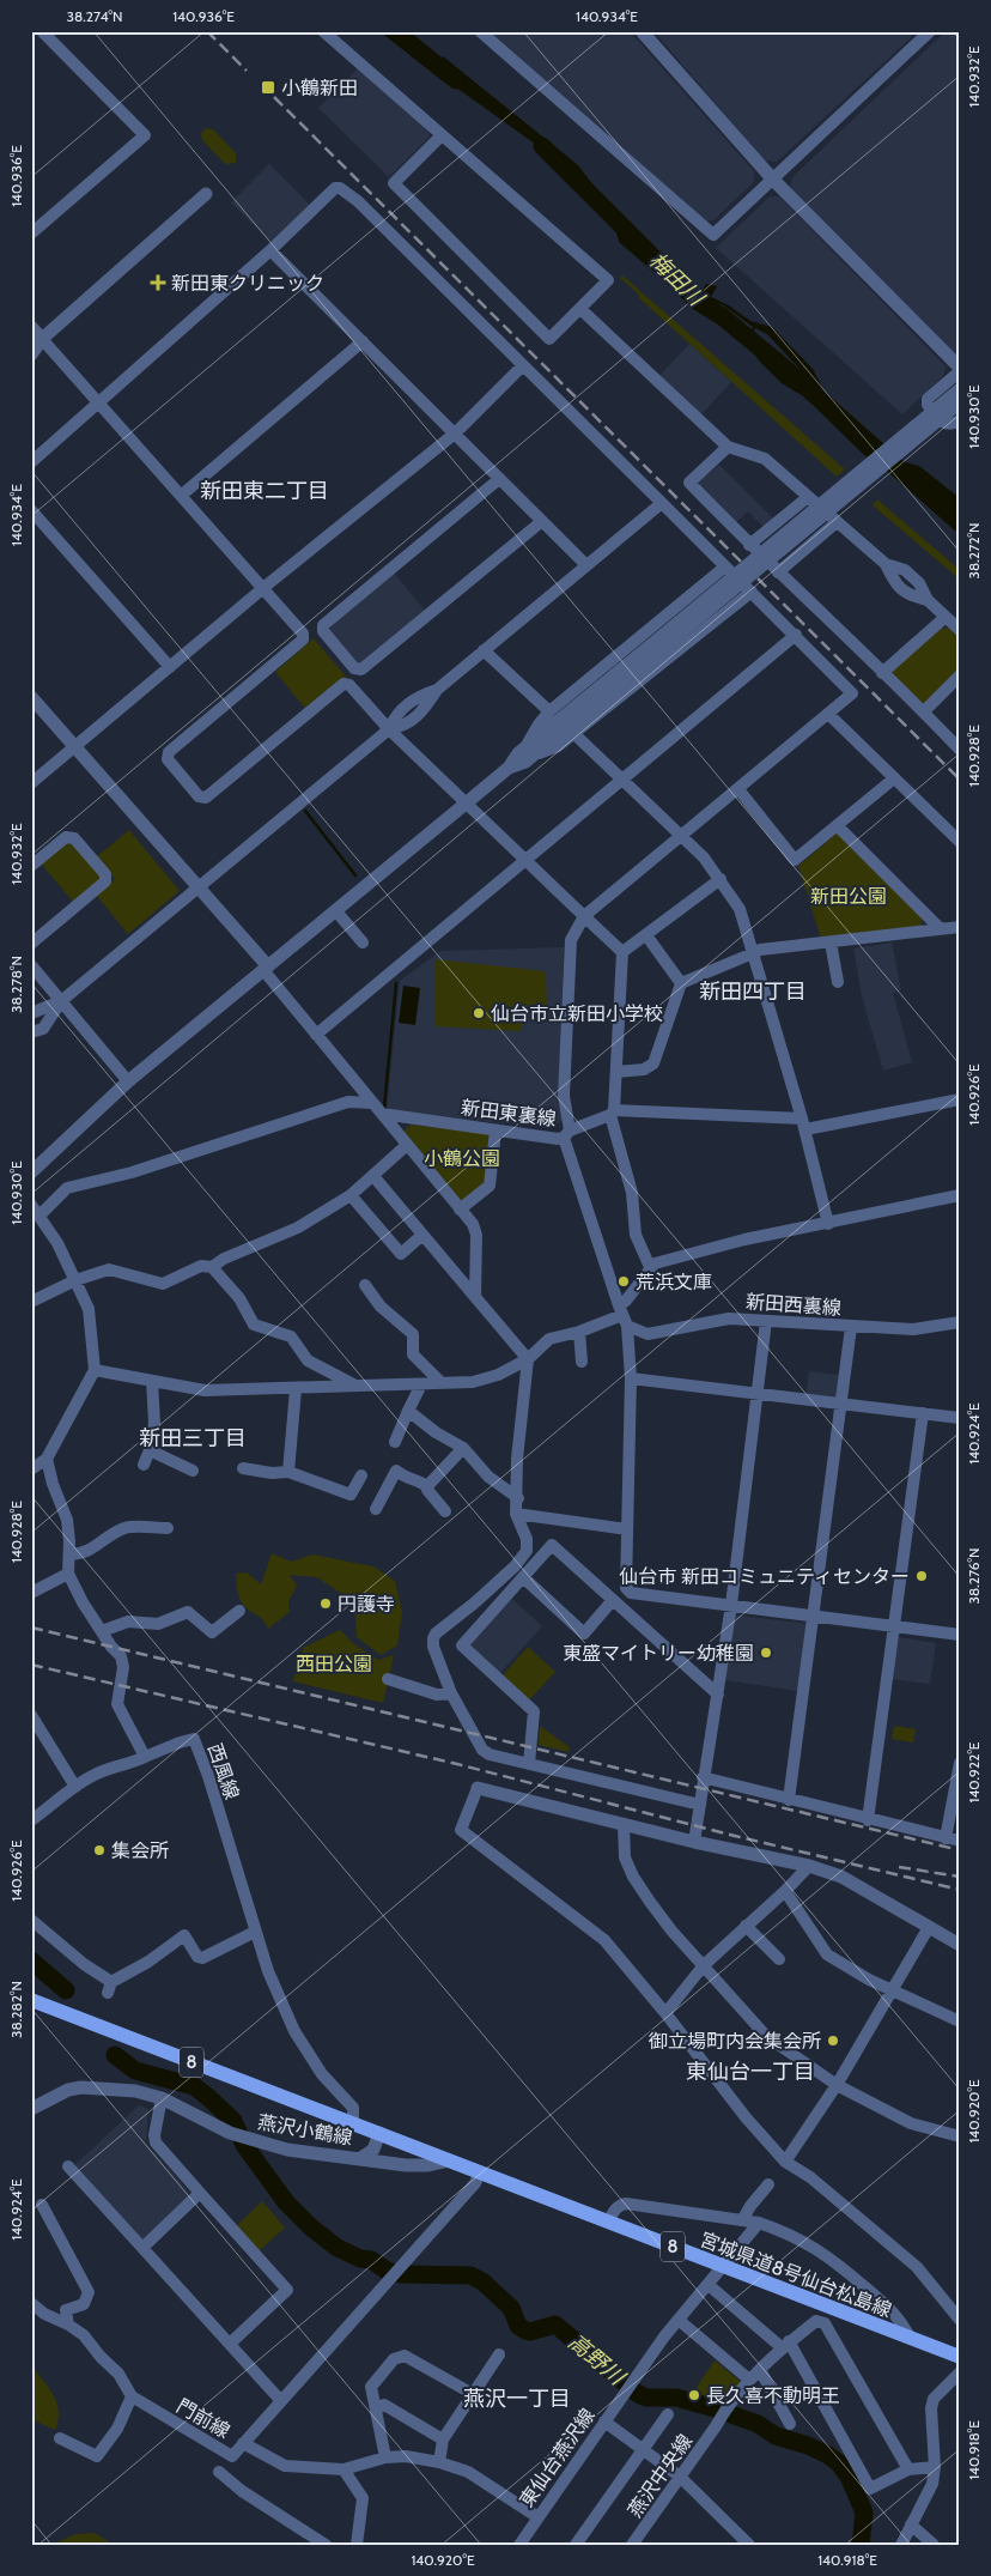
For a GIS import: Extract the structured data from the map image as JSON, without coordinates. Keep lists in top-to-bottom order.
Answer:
{
  "streets": {
    "main road": ["8", "宮城県道8号仙台松島線"],
    "street": [
      "新田東裏線",
      "新田西裏線",
      "西風線",
      "燕沢小鶴線",
      "門前線",
      "東仙台燕沢線",
      "燕沢中央線"
    ]
  },
  "crossings": [
    ["西風線", "宮城県道8号仙台松島線"],
    ["燕沢小鶴線", "宮城県道8号仙台松島線"],
    ["宮城県道8号仙台松島線", "門前線"]
  ],
  "districts": [
    "新田東二丁目",
    "新田四丁目",
    "新田三丁目",
    "東仙台一丁目",
    "燕沢一丁目"
  ],
  "water": ["梅田川", "高野川"],
  "parks": ["新田公園", "小鶴公園", "西田公園"],
  "places": {
    "transit": ["小鶴新田"],
    "health": ["新田東クリニック"],
    "other": [
      "仙台市立新田小学校",
      "荒浜文庫",
      "仙台市 新田コミュニティセンター",
      "円護寺",
      "東盛マイトリー幼稚園",
      "集会所",
      "御立場町内会集会所",
      "長久喜不動明王"
    ]
  },
  "coordinates": [
    "38.274°N",
    "140.936°E",
    "140.934°E",
    "140.932°E",
    "140.930°E",
    "38.272°N",
    "140.928°E",
    "38.278°N",
    "140.926°E",
    "140.924°E",
    "38.276°N",
    "140.922°E",
    "38.282°N",
    "140.920°E",
    "140.918°E"
  ]
}
